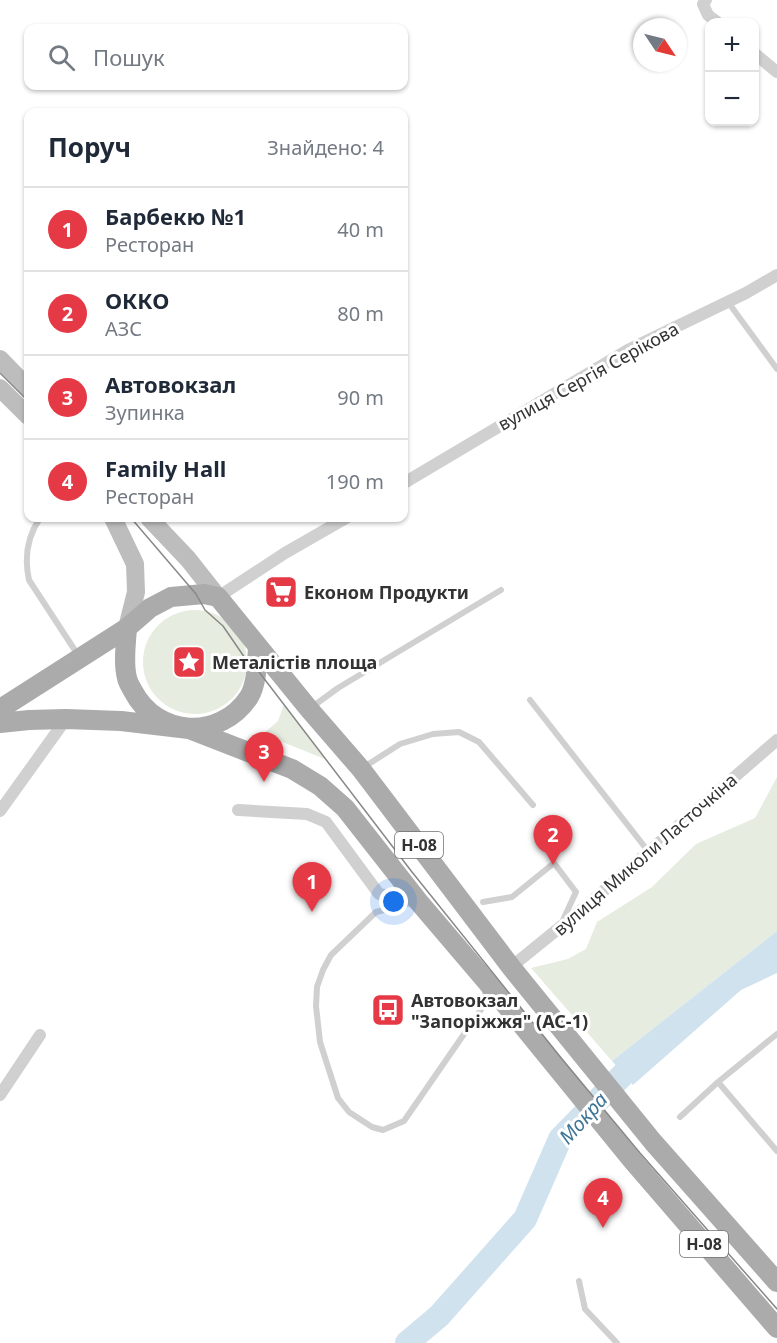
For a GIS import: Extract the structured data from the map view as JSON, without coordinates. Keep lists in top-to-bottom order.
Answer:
{
  "streets": {
    "main road": ["Н-08"],
    "street": ["вулиця Сергія Серікова", "вулиця Миколи Ласточкіна"]
  },
  "crossings": [
    ["Н-08", "вулиця Миколи Ласточкіна"]
  ],
  "water": ["Мокра"],
  "places": {
    "supermarket": ["Економ Продукти"],
    "place": ["Металістів площа"],
    "bus stop": ["Автовокзал \"Запоріжжя\" (АС-1)"]
  },
  "north": "bottom right",
  "page": {
    "map_buttons": ["+", "−"],
    "search": "Пошук",
    "heading": ["Поруч", "Знайдено: 4"],
    "list": [
      {
        "mark": "1",
        "name": "Барбекю №1",
        "note": "Ресторан",
        "value": "40 m"
      },
      {
        "mark": "2",
        "name": "ОККО",
        "note": "АЗС",
        "value": "80 m"
      },
      {
        "mark": "3",
        "name": "Автовокзал",
        "note": "Зупинка",
        "value": "90 m"
      },
      {
        "mark": "4",
        "name": "Family Hall",
        "note": "Ресторан",
        "value": "190 m"
      }
    ],
    "pins": [
      "3",
      "2",
      "1",
      "4"
    ]
  }
}
